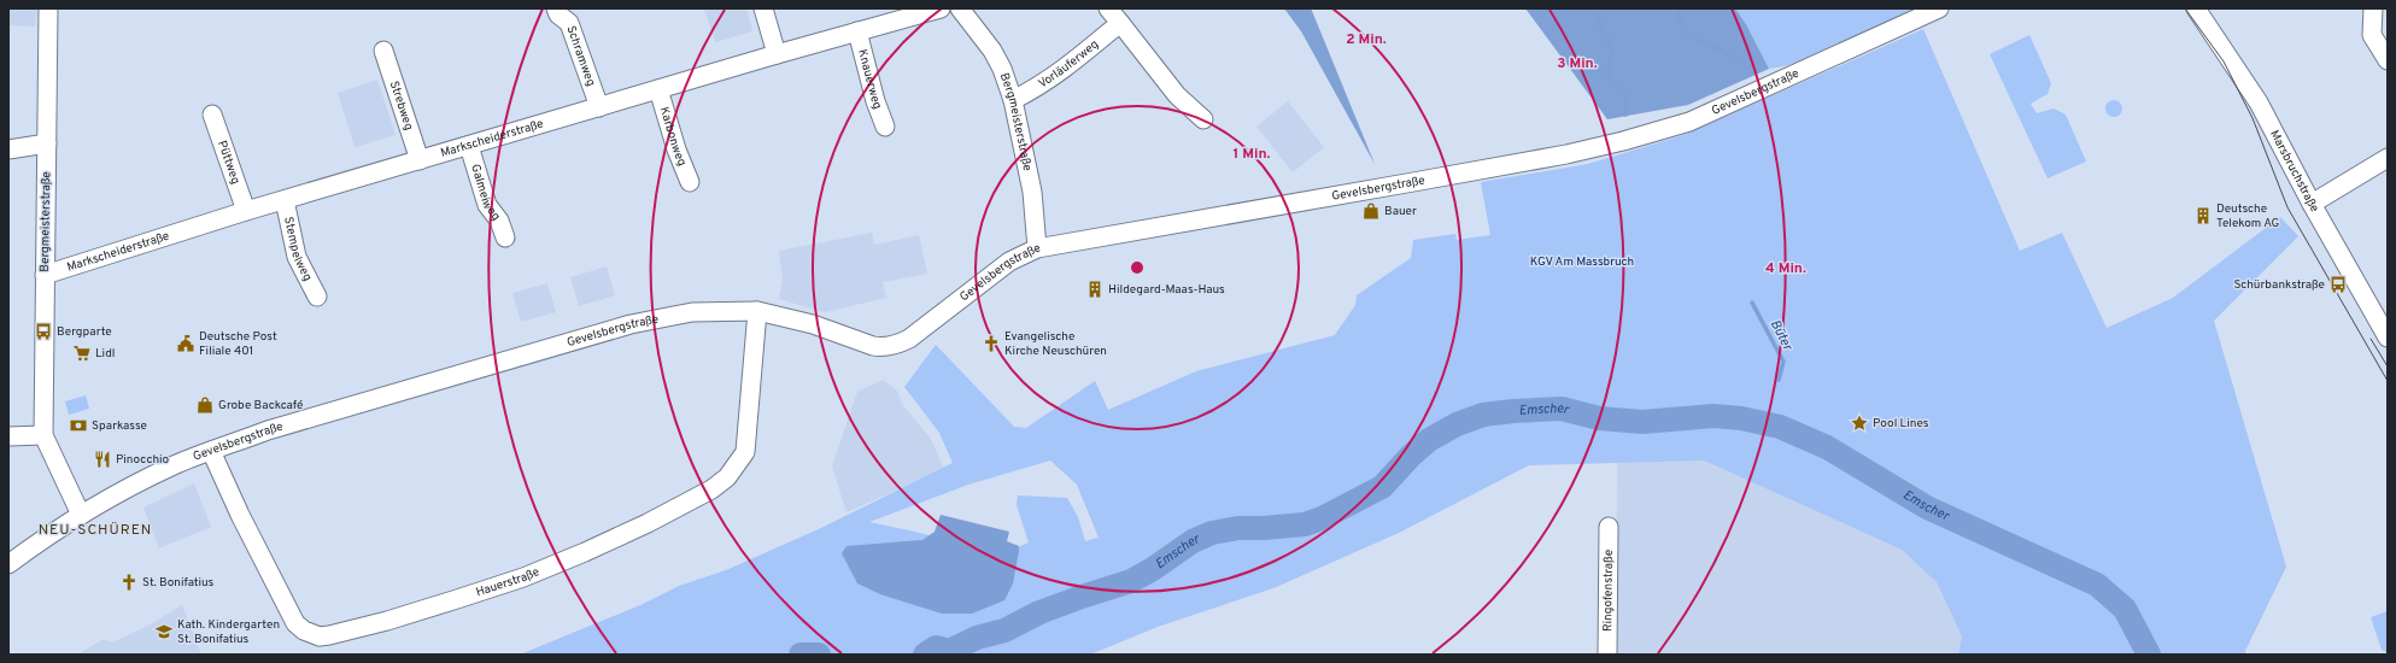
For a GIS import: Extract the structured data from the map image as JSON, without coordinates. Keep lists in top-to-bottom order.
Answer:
{
  "streets": {
    "street": [
      "Schramweg",
      "Vorläuferweg",
      "Knauerweg",
      "Gevelsbergstraße",
      "Strebweg",
      "Bergmeisterstraße",
      "Karbonweg",
      "Markscheiderstraße",
      "Püttweg",
      "Marsbruchstraße",
      "Galmeiweg",
      "Stempelweg",
      "Hauerstraße",
      "Ringofenstraße"
    ]
  },
  "crossings": [
    ["Schramweg", "Markscheiderstraße"],
    ["Vorläuferweg", "Bergmeisterstraße"],
    ["Knauerweg", "Markscheiderstraße"],
    ["Gevelsbergstraße", "Bergmeisterstraße"],
    ["Gevelsbergstraße", "Hauerstraße"],
    ["Strebweg", "Markscheiderstraße"],
    ["Bergmeisterstraße", "Markscheiderstraße"],
    ["Karbonweg", "Markscheiderstraße"],
    ["Markscheiderstraße", "Püttweg"],
    ["Markscheiderstraße", "Galmeiweg"],
    ["Markscheiderstraße", "Stempelweg"]
  ],
  "districts": ["NEU-SCHÜREN"],
  "water": ["Büter", "Emscher"],
  "parks": ["KGV Am Massbruch"],
  "places": {
    "shop": ["Bauer", "Grobe Backcafé"],
    "building": ["Deutsche Telekom AG", "Hildegard-Maas-Haus"],
    "bus stop": ["Schürbankstraße", "Bergparte"],
    "public building": ["Deutsche Post Filiale 401"],
    "church": ["Evangelische Kirche Neuschüren", "St. Bonifatius"],
    "supermarket": ["Lidl"],
    "place": ["Pool Lines"],
    "bank": ["Sparkasse"],
    "restaurant": ["Pinocchio"],
    "school or university": ["Kath. Kindergarten St. Bonifatius"]
  },
  "rings": [
    "2 Min.",
    "3 Min.",
    "1 Min.",
    "4 Min."
  ]
}
